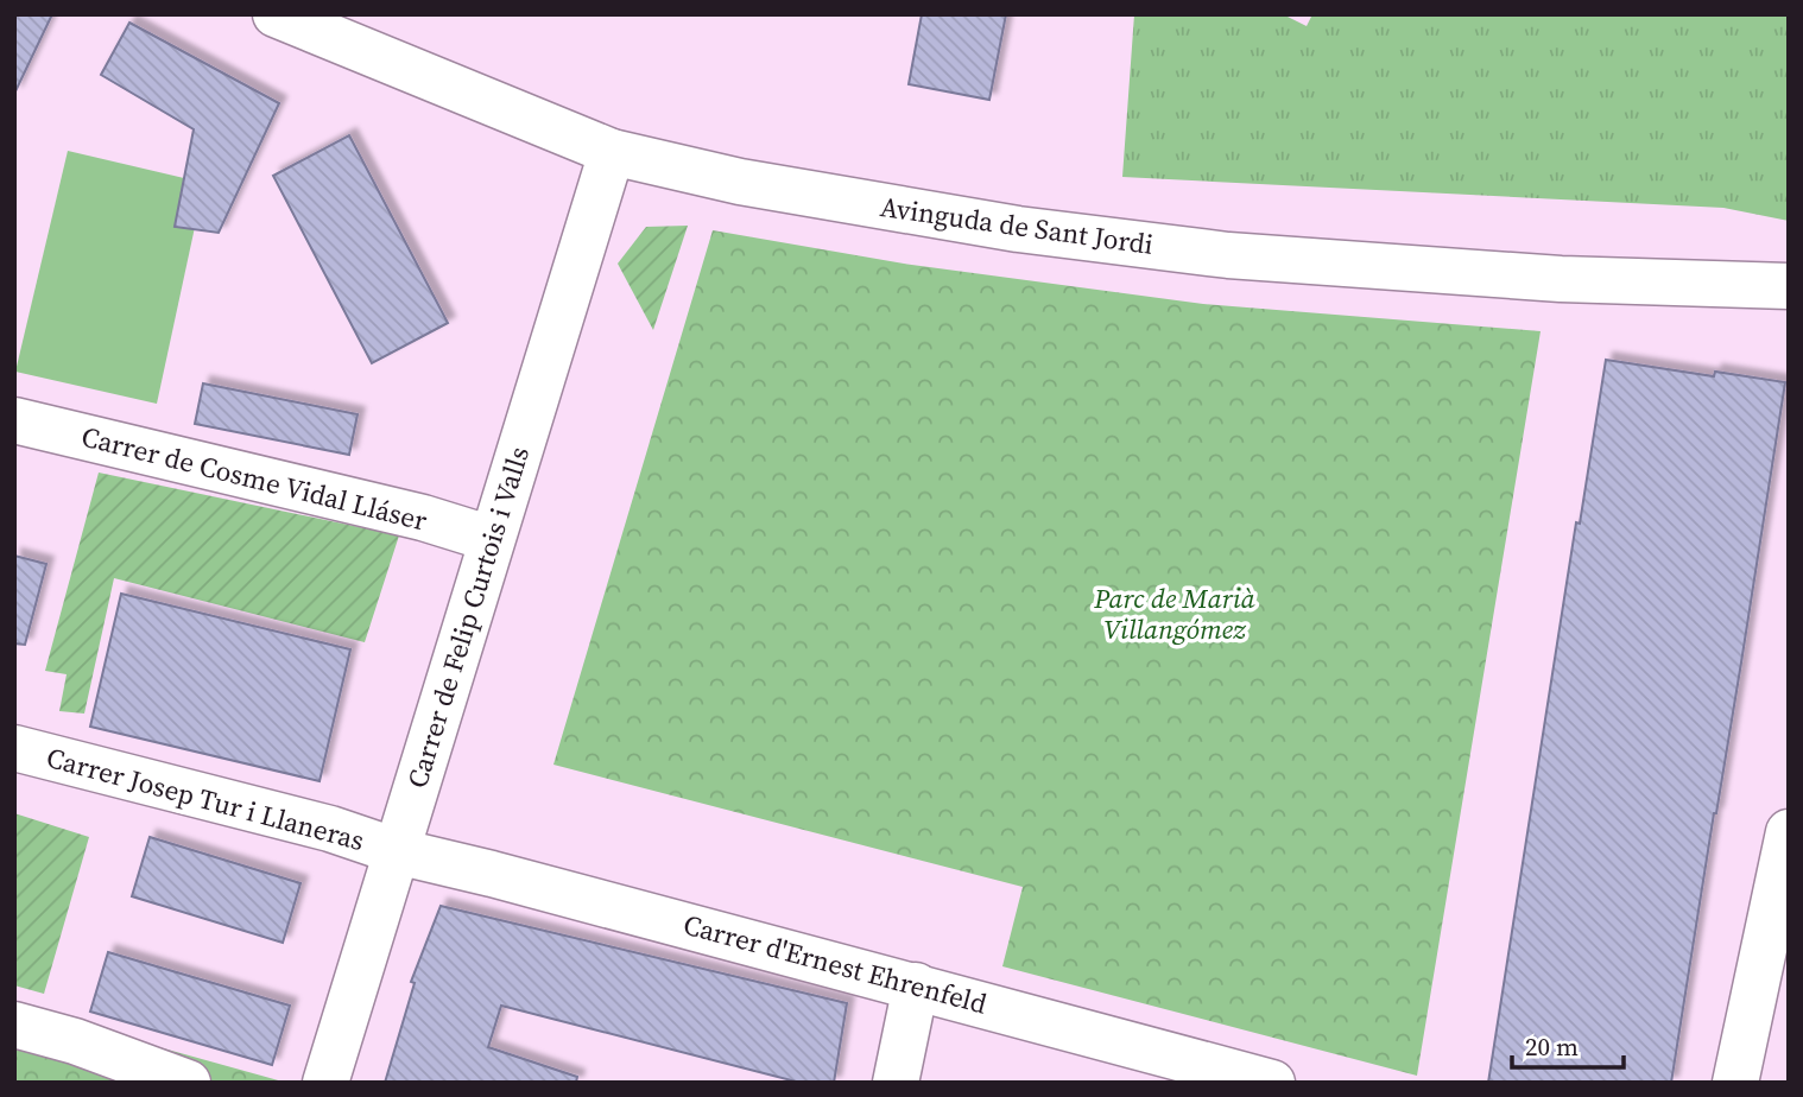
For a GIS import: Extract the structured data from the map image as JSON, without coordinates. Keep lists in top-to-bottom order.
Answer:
{
  "streets": {
    "street": [
      "Avinguda de Sant Jordi",
      "Carrer de Cosme Vidal Lláser",
      "Carrer de Felip Curtois i Valls",
      "Carrer Josep Tur i Llaneras",
      "Carrer d'Ernest Ehrenfeld"
    ]
  },
  "crossings": [
    ["Avinguda de Sant Jordi", "Carrer de Felip Curtois i Valls"],
    ["Carrer de Cosme Vidal Lláser", "Carrer de Felip Curtois i Valls"],
    ["Carrer de Felip Curtois i Valls", "Carrer Josep Tur i Llaneras"],
    ["Carrer de Felip Curtois i Valls", "Carrer d'Ernest Ehrenfeld"],
    ["Carrer Josep Tur i Llaneras", "Carrer d'Ernest Ehrenfeld"]
  ],
  "parks": ["Parc de Marià Villangómez"],
  "scale_bar": "20 m"
}
